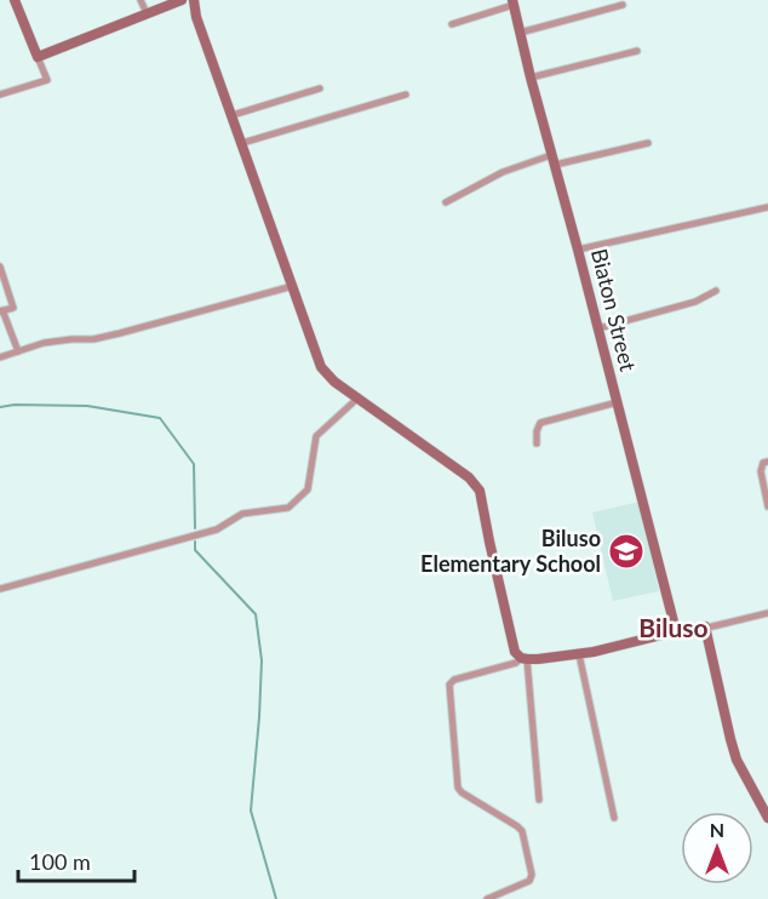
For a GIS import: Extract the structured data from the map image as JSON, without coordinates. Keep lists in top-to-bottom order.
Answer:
{
  "streets": {
    "street": ["Biaton Street"]
  },
  "districts": ["Biluso"],
  "places": {
    "school or university": ["Biluso Elementary School"]
  },
  "scale_bar": "100 m",
  "north": "top"
}
